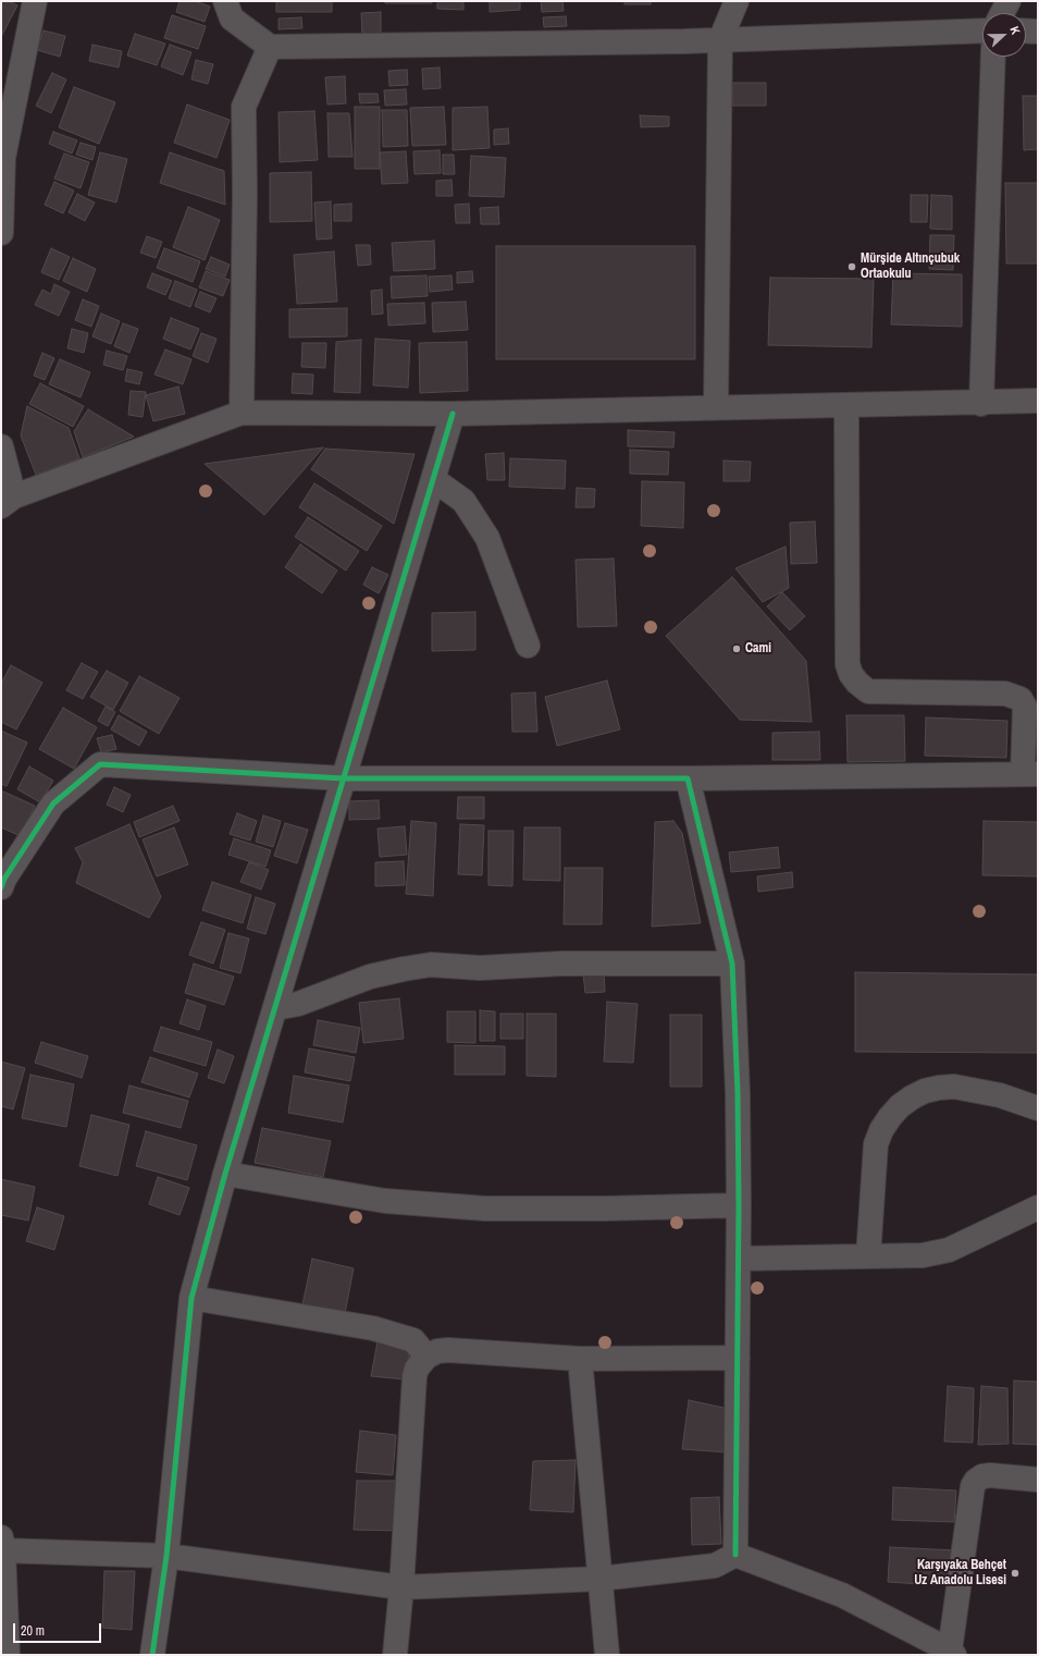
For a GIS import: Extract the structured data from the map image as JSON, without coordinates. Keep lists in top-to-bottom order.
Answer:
{
  "places": ["Mürşide Altınçubuk Ortaokulu", "Cami", "Karşıyaka Behçet Uz Anadolu Lisesi"],
  "scale_bar": "20 m",
  "north": "right"
}
